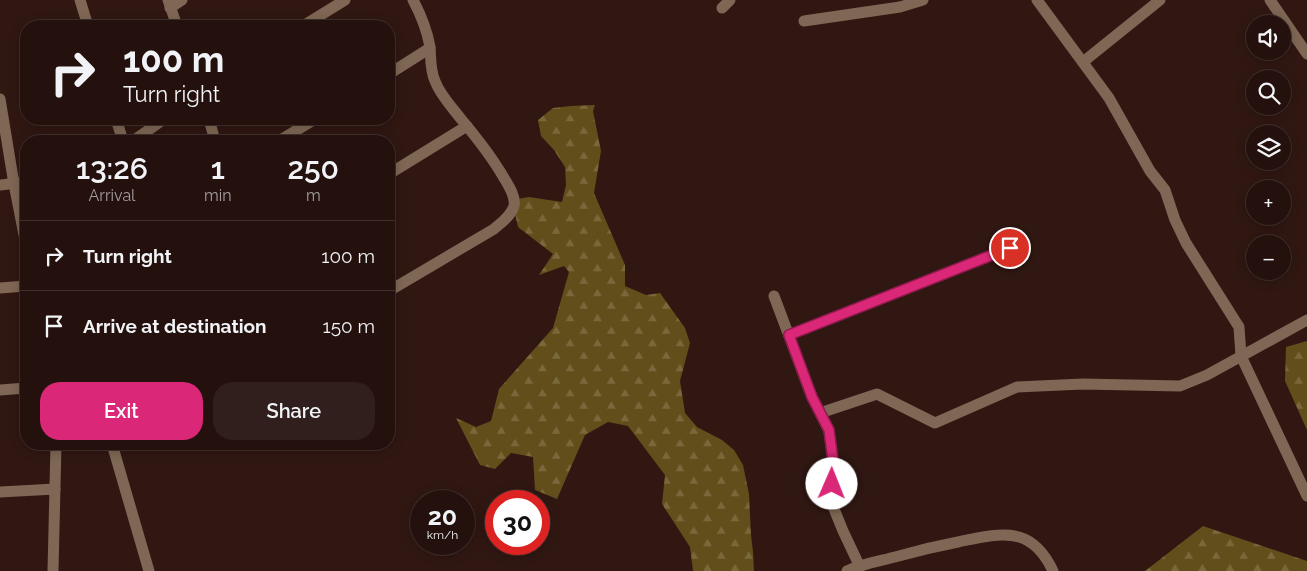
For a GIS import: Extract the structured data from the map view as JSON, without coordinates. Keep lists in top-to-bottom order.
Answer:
{
  "page": {
    "map_buttons": ["+", "−"],
    "turn": ["100 m", "Turn right"],
    "eta": [
      "13:26",
      "Arrival",
      "1",
      "min",
      "250",
      "m"
    ],
    "list": [
      {
        "name": "Turn right",
        "value": "100 m"
      },
      {
        "name": "Arrive at destination",
        "value": "150 m"
      }
    ],
    "buttons": ["Exit", "Share"],
    "speed": "20 km/h",
    "limit": "30"
  }
}
